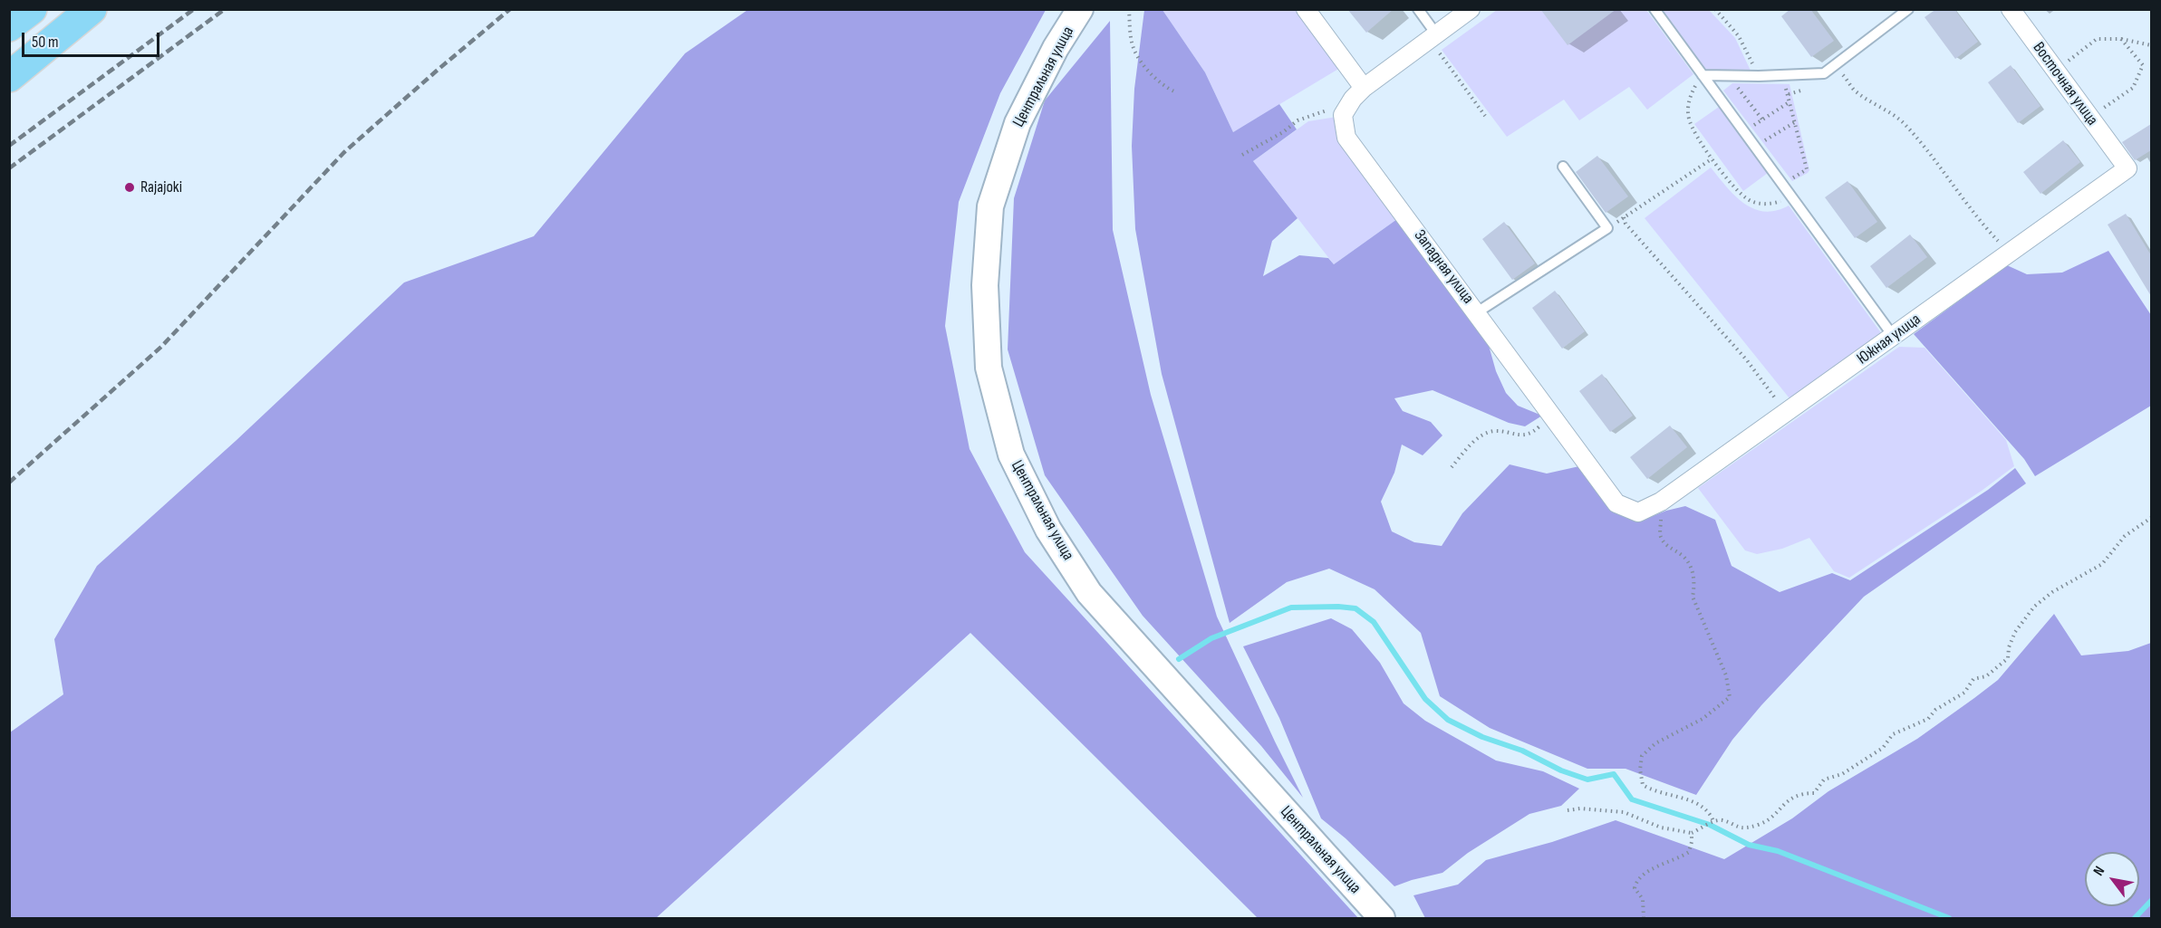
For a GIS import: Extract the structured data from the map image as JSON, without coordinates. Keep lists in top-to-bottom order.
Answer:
{
  "streets": {
    "main road": ["Центральная улица"],
    "street": ["Восточная улица", "Западная улица", "Южная улица"]
  },
  "crossings": [
    ["Восточная улица", "Южная улица"],
    ["Западная улица", "Южная улица"]
  ],
  "places": ["Rajajoki"],
  "scale_bar": "50 m",
  "north": "top left"
}
